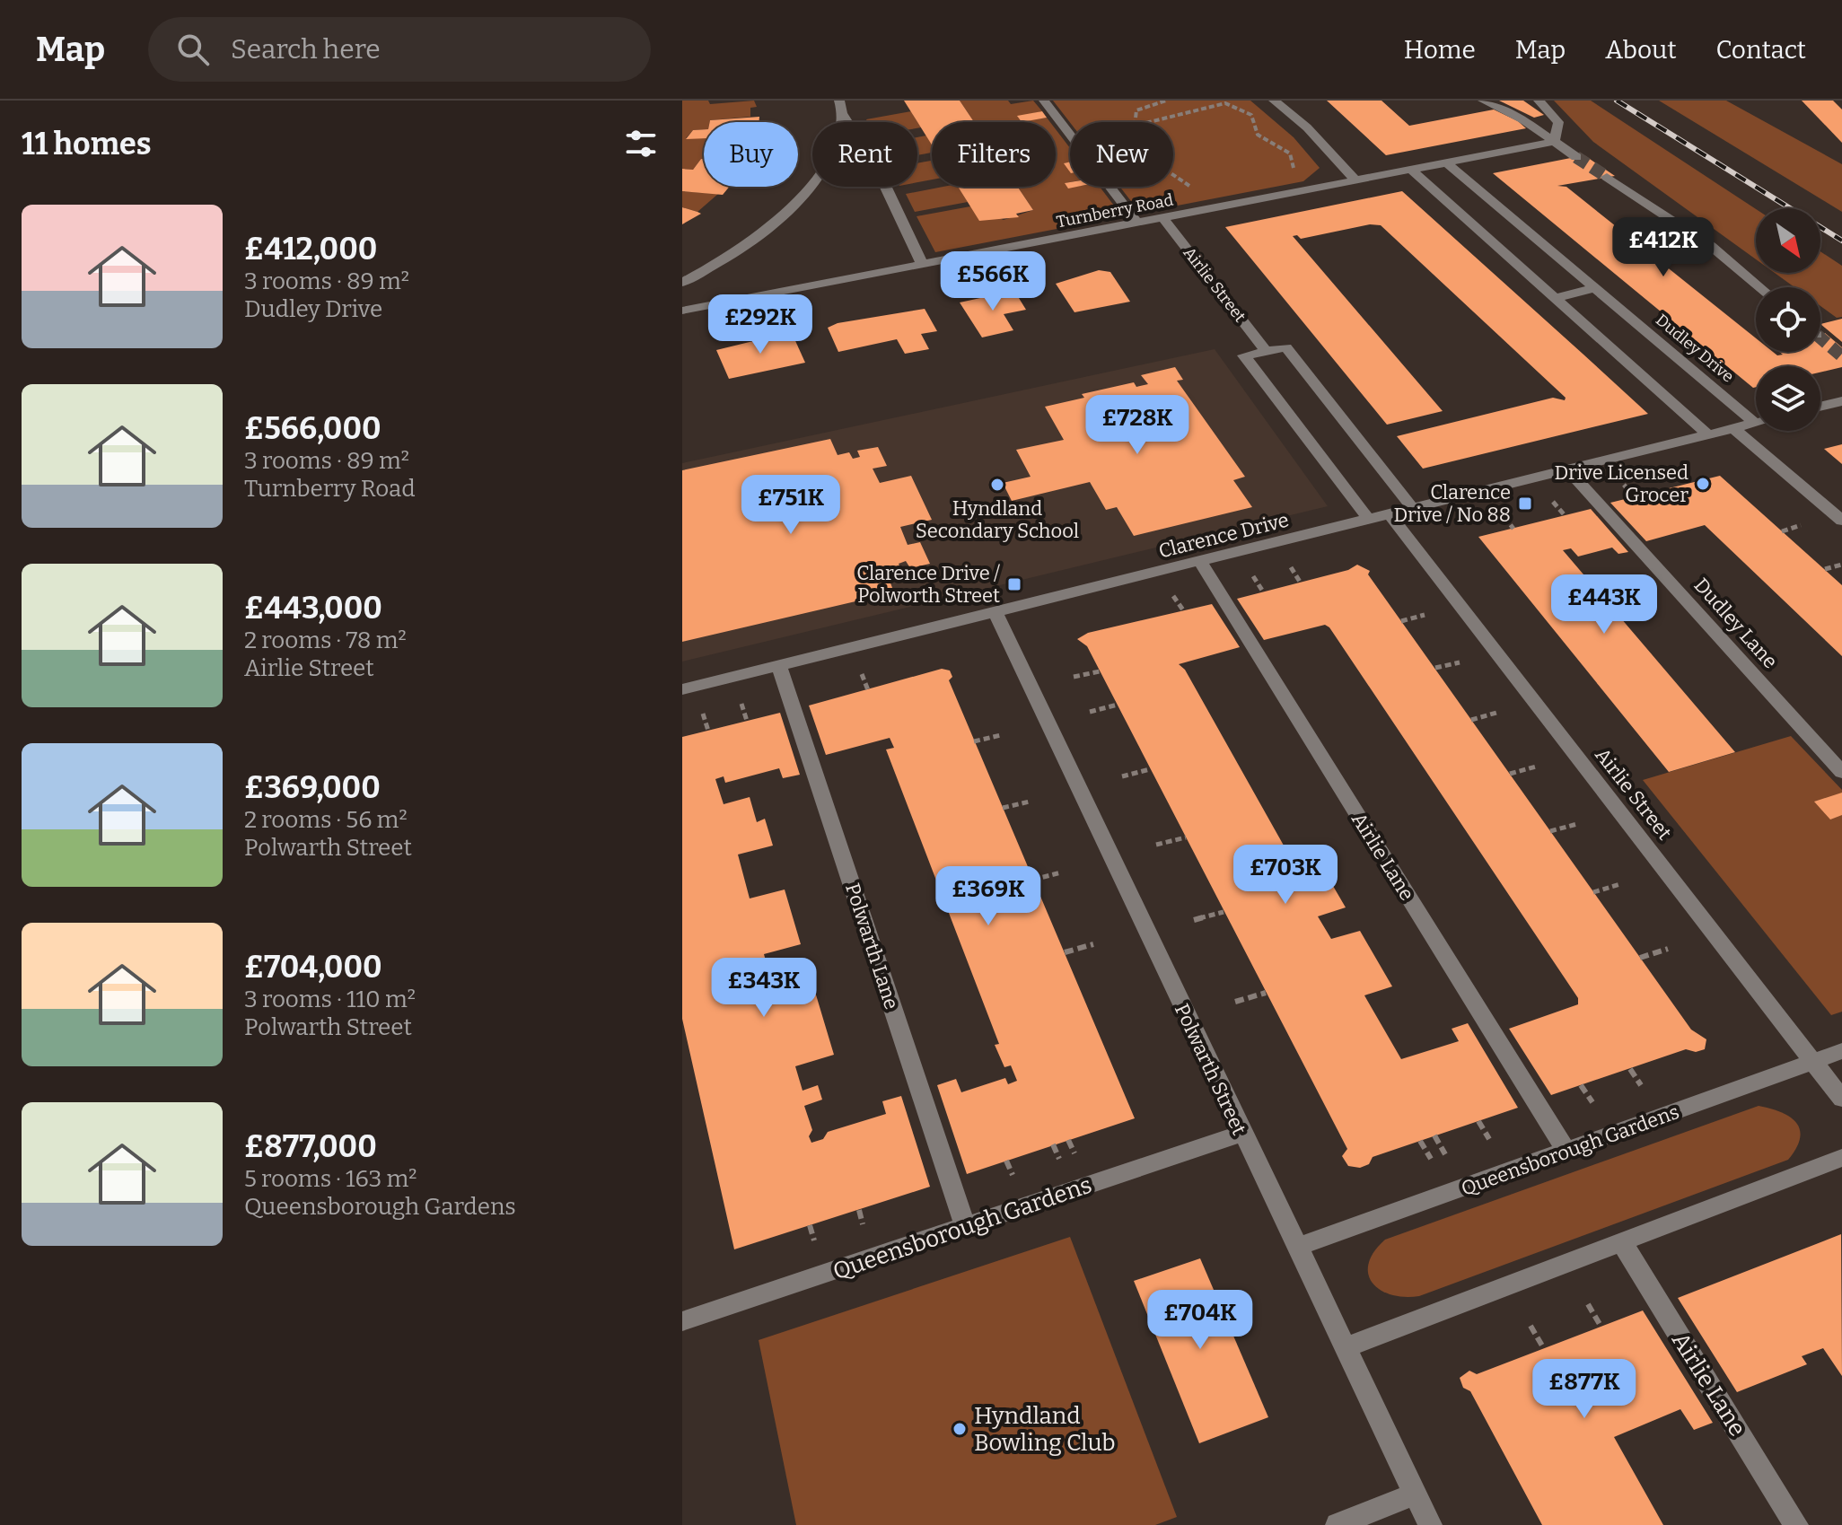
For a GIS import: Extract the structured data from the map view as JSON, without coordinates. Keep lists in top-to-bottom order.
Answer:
{
  "streets": {
    "street": [
      "Turnberry Road",
      "Airlie Street",
      "Dudley Drive",
      "Clarence Drive",
      "Dudley Lane",
      "Airlie Lane",
      "Polwarth Lane",
      "Polwarth Street",
      "Queensborough Gardens"
    ]
  },
  "crossings": [
    ["Turnberry Road", "Airlie Street"],
    ["Turnberry Road", "Dudley Drive"],
    ["Airlie Street", "Clarence Drive"],
    ["Airlie Street", "Queensborough Gardens"],
    ["Dudley Drive", "Clarence Drive"],
    ["Clarence Drive", "Dudley Lane"],
    ["Clarence Drive", "Airlie Lane"],
    ["Clarence Drive", "Polwarth Lane"],
    ["Clarence Drive", "Polwarth Street"],
    ["Airlie Lane", "Queensborough Gardens"],
    ["Polwarth Lane", "Queensborough Gardens"],
    ["Polwarth Street", "Queensborough Gardens"]
  ],
  "places": {
    "other": ["Drive Licensed Grocer", "Hyndland Secondary School", "Hyndland Bowling Club"],
    "transit": ["Clarence Drive / No 88", "Clarence Drive / Polworth Street"]
  },
  "north": "bottom right",
  "page": {
    "header": "Map",
    "search": "Search here",
    "nav": [
      "Home",
      "Map",
      "About",
      "Contact"
    ],
    "heading": "11 homes",
    "chip": [
      "Buy",
      "Rent",
      "Filters",
      "New"
    ],
    "list": [
      {
        "name": "£412,000",
        "note": "3 rooms · 89 m² · Dudley Drive"
      },
      {
        "name": "£566,000",
        "note": "3 rooms · 89 m² · Turnberry Road"
      },
      {
        "name": "£443,000",
        "note": "2 rooms · 78 m² · Airlie Street"
      },
      {
        "name": "£369,000",
        "note": "2 rooms · 56 m² · Polwarth Street"
      },
      {
        "name": "£704,000",
        "note": "3 rooms · 110 m² · Polwarth Street"
      },
      {
        "name": "£877,000",
        "note": "5 rooms · 163 m² · Queensborough Gardens"
      }
    ],
    "price": [
      "£412K",
      "£566K",
      "£292K",
      "£728K",
      "£751K",
      "£443K",
      "£703K",
      "£369K",
      "£343K",
      "£704K",
      "£877K"
    ]
  }
}
